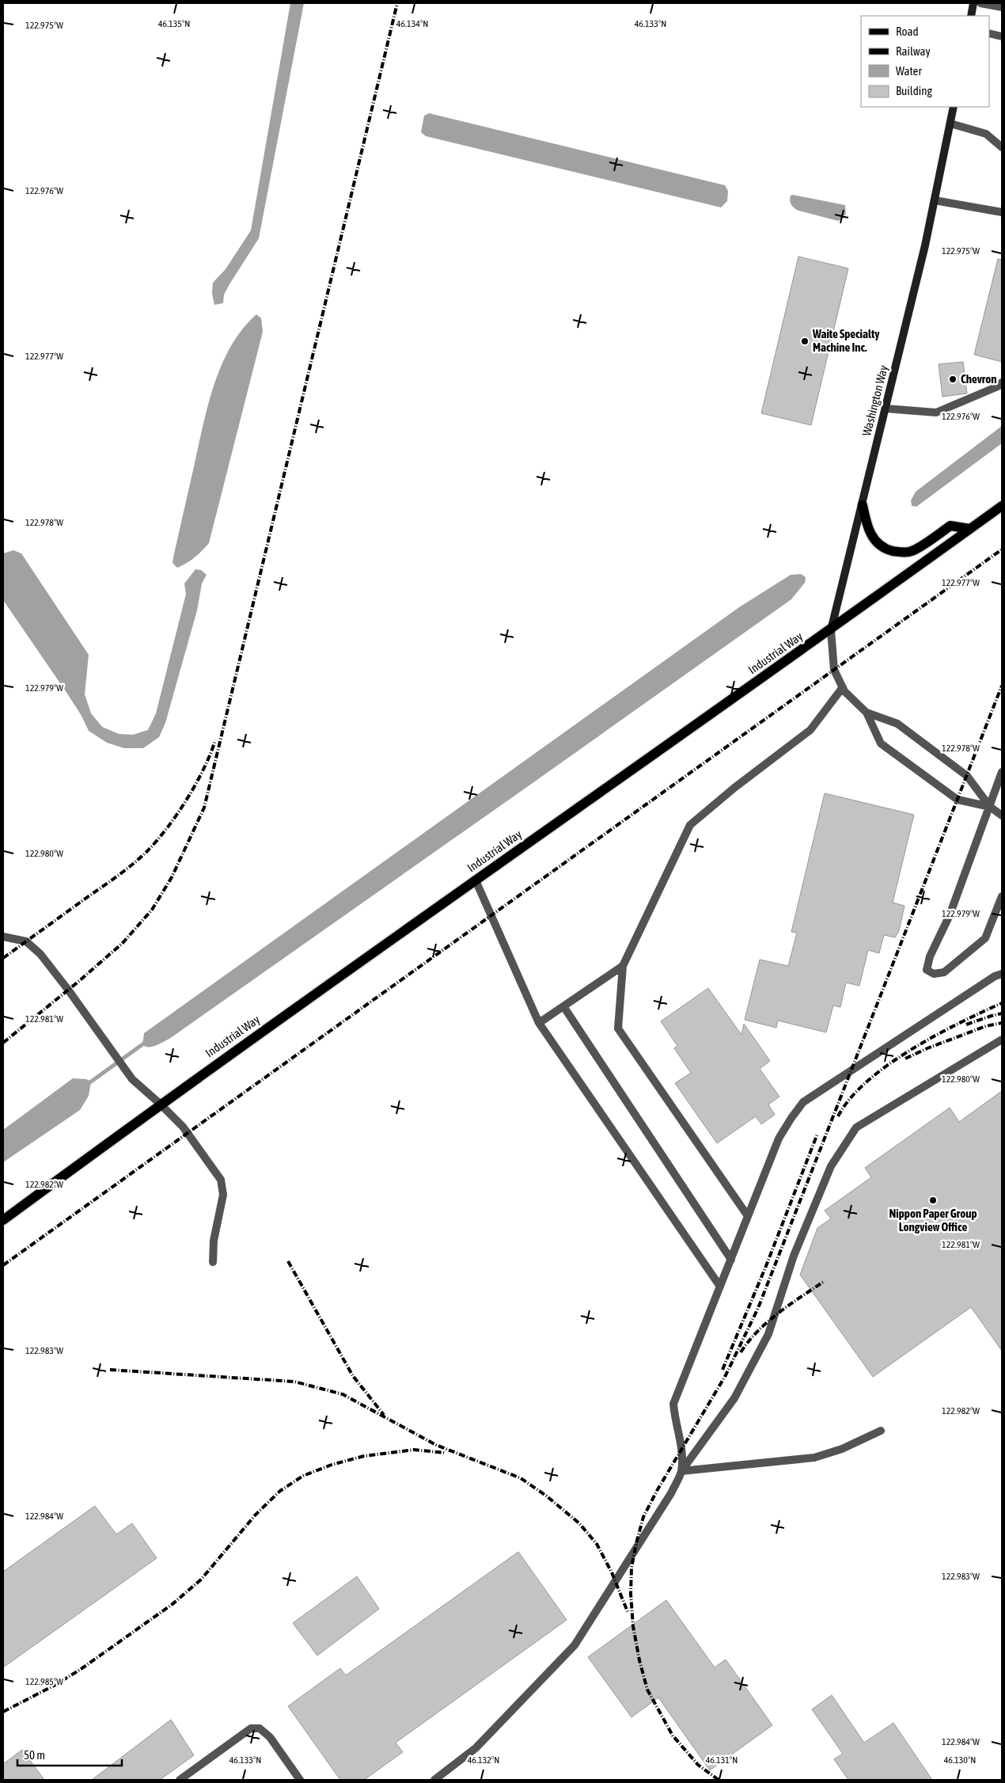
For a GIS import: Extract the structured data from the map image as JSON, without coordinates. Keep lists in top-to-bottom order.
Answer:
{
  "streets": {
    "main road": ["Washington Way", "Industrial Way"]
  },
  "crossings": [
    ["Washington Way", "Industrial Way"]
  ],
  "places": ["Waite Specialty Machine Inc.", "Chevron", "Nippon Paper Group Longview Office"],
  "legend": [
    "Road",
    "Railway",
    "Water",
    "Building"
  ],
  "scale_bar": "50 m",
  "coordinates": [
    "46.135°N",
    "46.134°N",
    "46.133°N",
    "122.975°W",
    "122.976°W",
    "122.977°W",
    "122.978°W",
    "122.979°W",
    "122.980°W",
    "122.981°W",
    "122.982°W",
    "122.983°W",
    "122.984°W",
    "122.985°W",
    "46.132°N",
    "46.131°N",
    "46.130°N"
  ]
}
